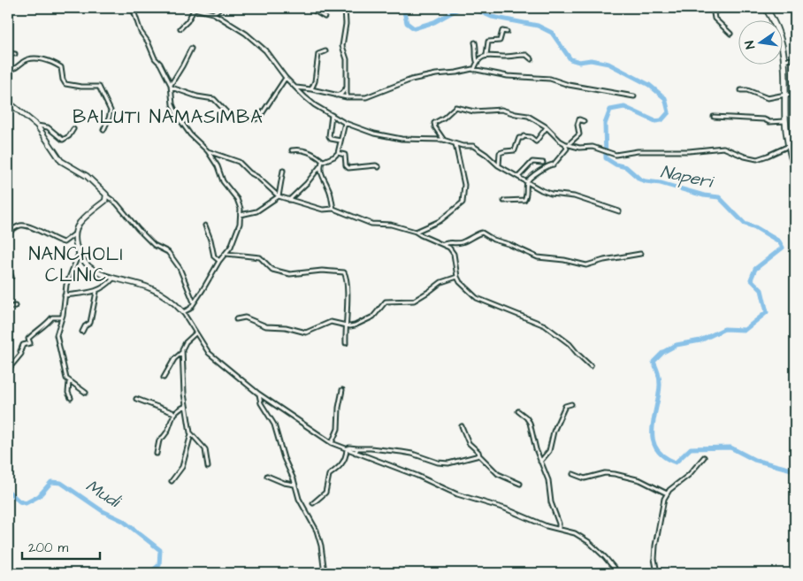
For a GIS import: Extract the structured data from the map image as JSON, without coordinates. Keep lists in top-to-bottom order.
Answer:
{
  "districts": ["BALUTI NAMASIMBA", "NANCHOLI CLINIC"],
  "water": ["Naperi", "Mudi"],
  "scale_bar": "200 m",
  "north": "left"
}
